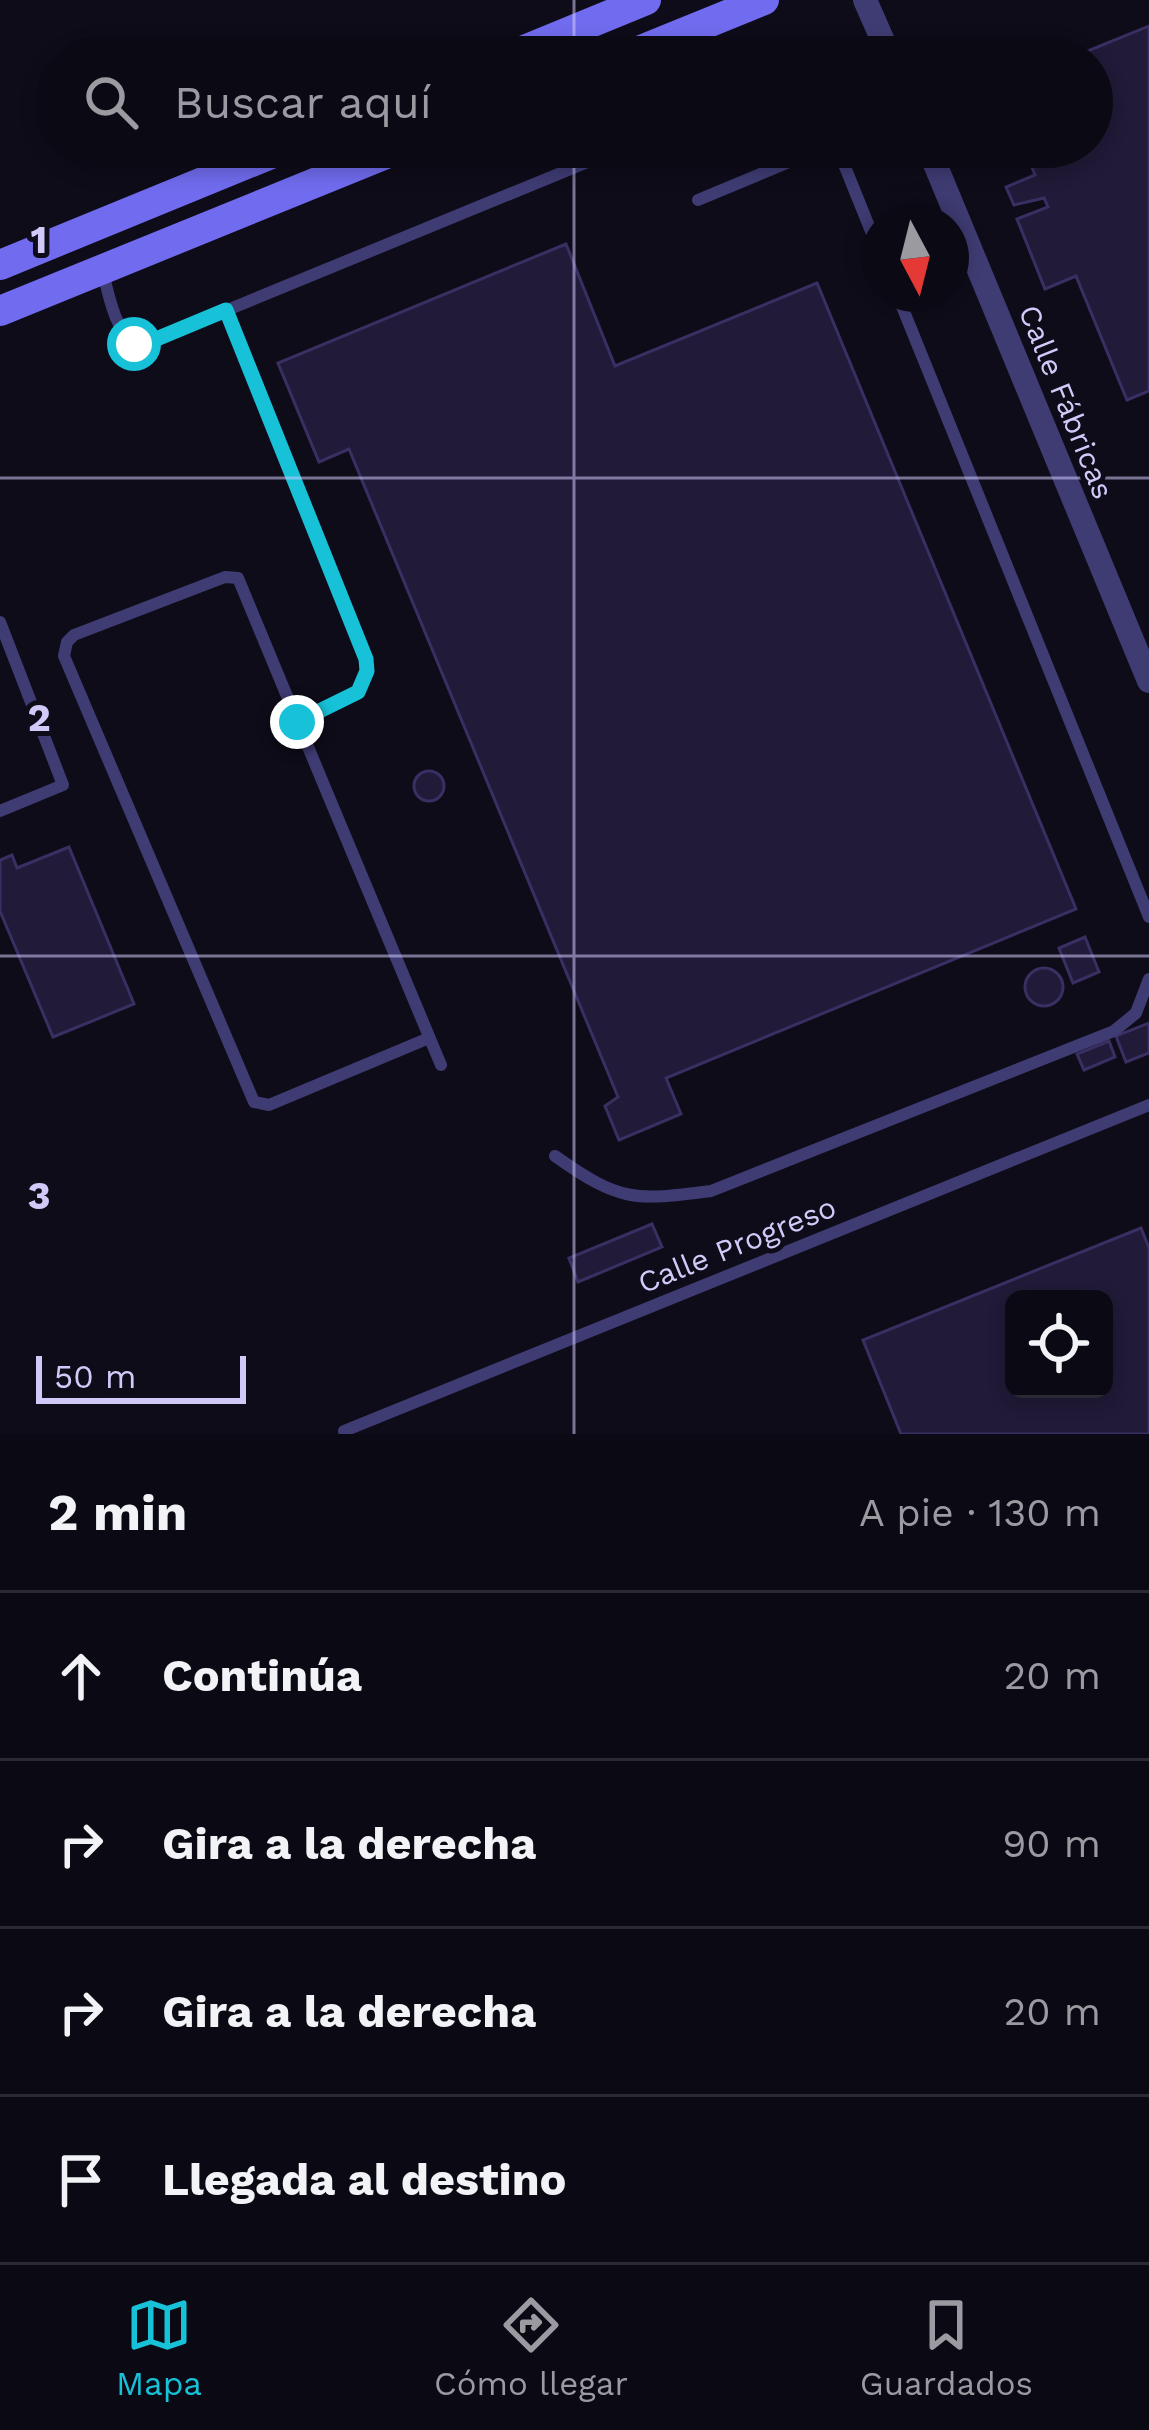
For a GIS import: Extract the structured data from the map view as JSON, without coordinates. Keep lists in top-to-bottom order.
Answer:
{
  "streets": {
    "street": ["Calle Fábricas"],
    "lane": ["Calle Progreso"]
  },
  "scale_bar": "50 m",
  "north": "bottom",
  "page": {
    "search": "Buscar aquí",
    "scale": "50 m",
    "heading": ["2 min", "A pie · 130 m"],
    "list": [
      ["Continúa", "20 m"],
      ["Gira a la derecha", "90 m"],
      ["Gira a la derecha", "20 m"],
      "Llegada al destino"
    ],
    "nav": ["Mapa", "Cómo llegar", "Guardados"]
  },
  "grid": {
    "rows": ["1", "2", "3"]
  }
}
